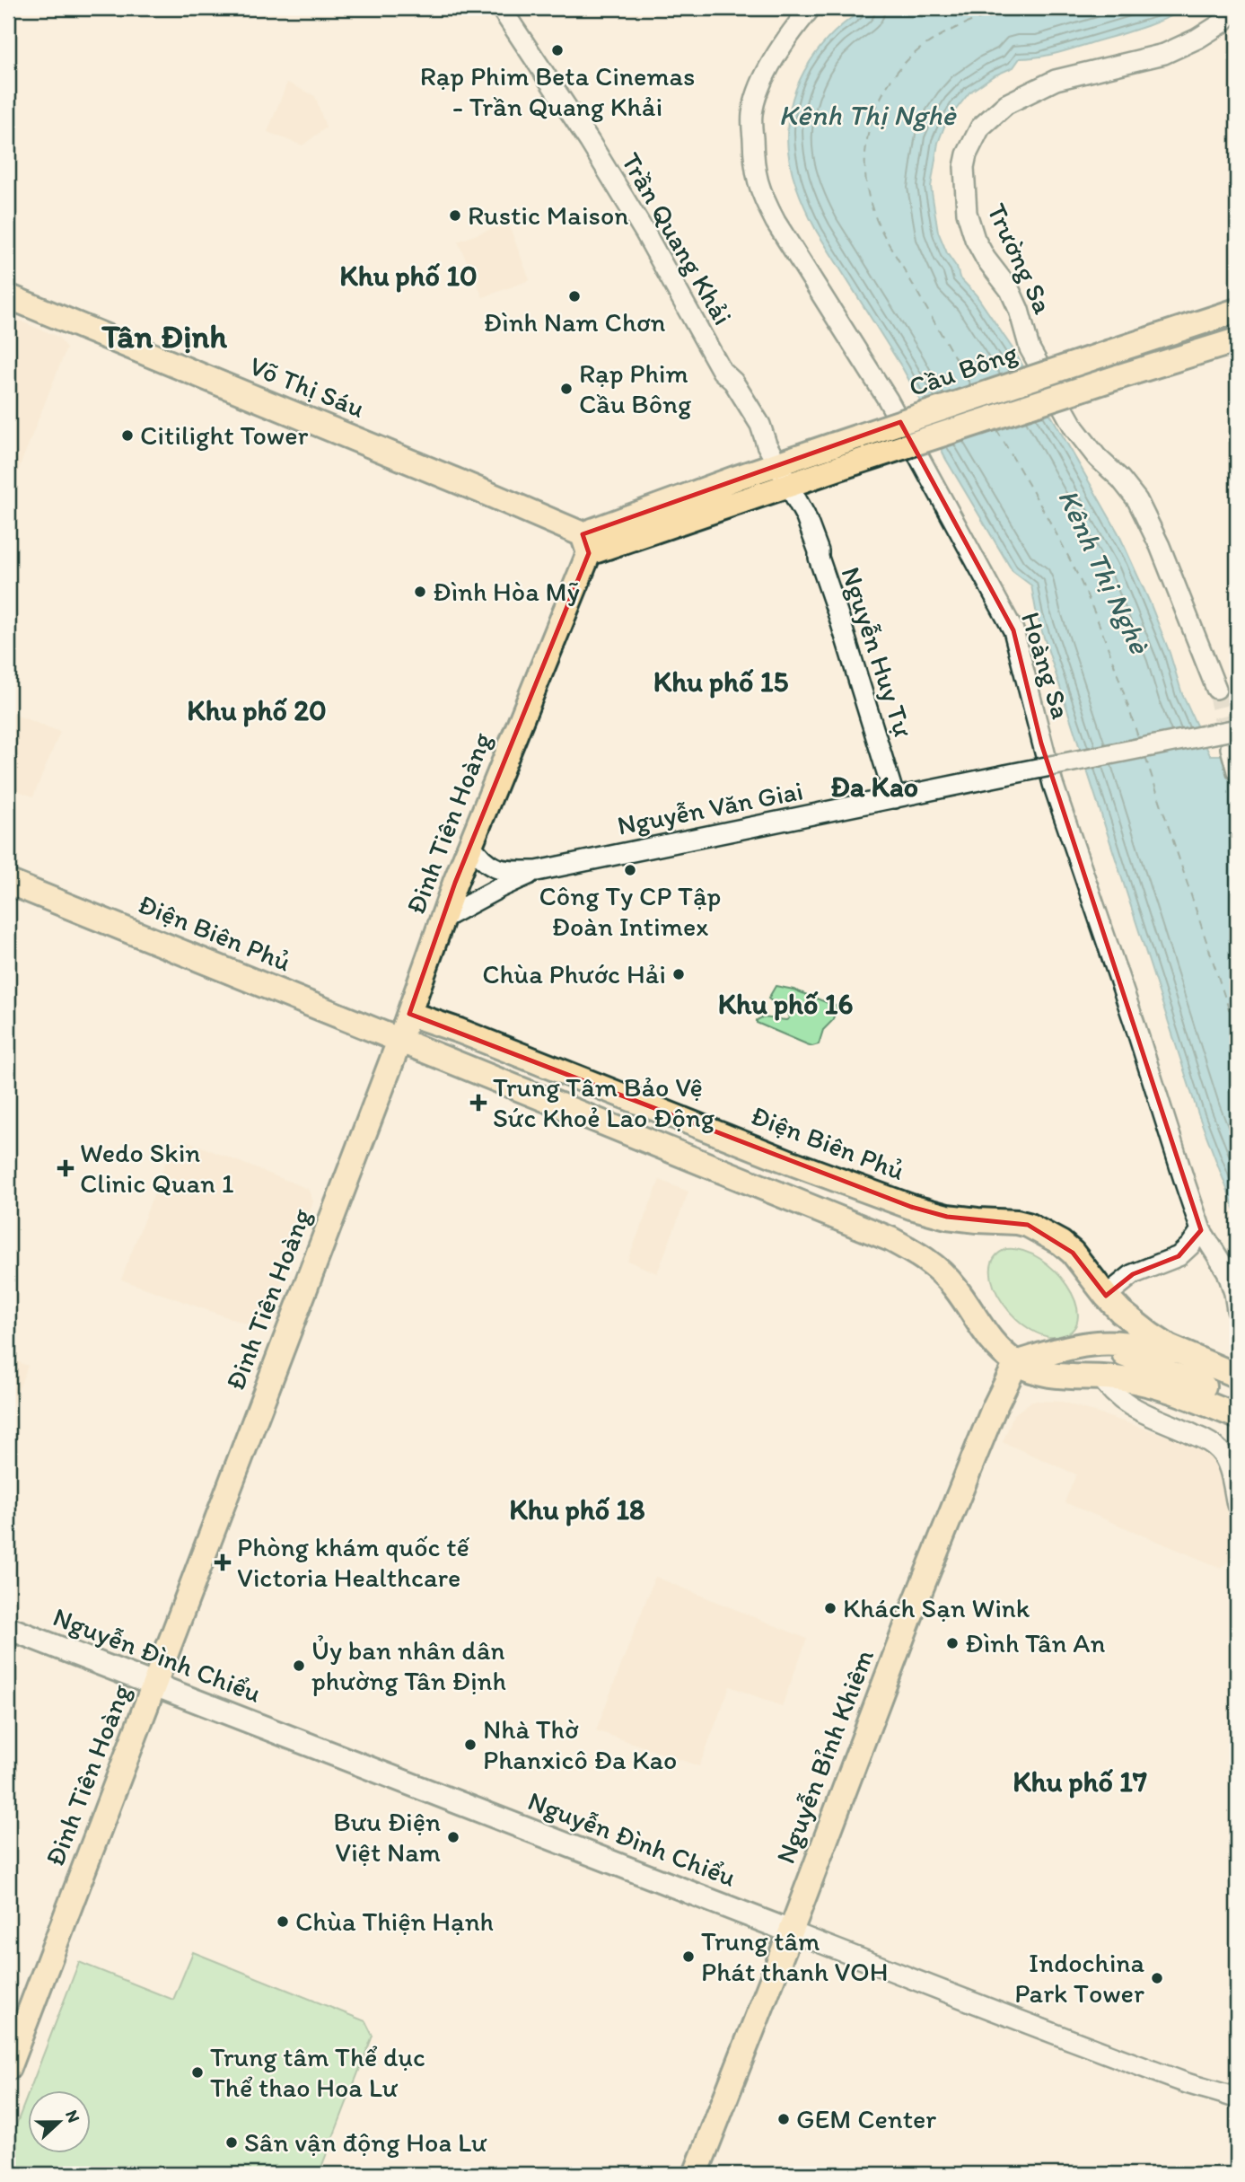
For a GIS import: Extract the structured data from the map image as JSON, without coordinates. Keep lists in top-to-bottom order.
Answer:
{
  "streets": {
    "main road": [
      "Cầu Bông",
      "Võ Thị Sáu",
      "Đinh Tiên Hoàng",
      "Điện Biên Phủ",
      "Ðiện Biên Phủ",
      "Nguyễn Đình Chiểu",
      "Nguyễn Bỉnh Khiêm"
    ],
    "street": [
      "Trần Quang Khải",
      "Trường Sa",
      "Nguyễn Huy Tự",
      "Hoàng Sa",
      "Nguyễn Văn Giai"
    ]
  },
  "crossings": [
    ["Trần Quang Khải", "Nguyễn Huy Tự"],
    ["Võ Thị Sáu", "Đinh Tiên Hoàng"],
    ["Nguyễn Huy Tự", "Nguyễn Văn Giai"],
    ["Nguyễn Văn Giai", "Đinh Tiên Hoàng"],
    ["Đinh Tiên Hoàng", "Điện Biên Phủ"],
    ["Đinh Tiên Hoàng", "Ðiện Biên Phủ"],
    ["Đinh Tiên Hoàng", "Nguyễn Đình Chiểu"],
    ["Nguyễn Đình Chiểu", "Nguyễn Bỉnh Khiêm"]
  ],
  "districts": [
    "Khu phố 10",
    "Tân Định",
    "Khu phố 15",
    "Khu phố 20",
    "Đa Kao",
    "Khu phố 16",
    "Khu phố 18",
    "Khu phố 17"
  ],
  "water": ["Kênh Thị Nghè"],
  "places": {
    "other": [
      "Rạp Phim Beta Cinemas - Trần Quang Khải",
      "Rustic Maison",
      "Đình Nam Chơn",
      "Rạp Phim Cầu Bông",
      "Citilight Tower",
      "Đình Hòa Mỹ",
      "Công Ty CP Tập Đoàn Intimex",
      "Chùa Phước Hải",
      "Khách Sạn Wink",
      "Đình Tân An",
      "Ủy ban nhân dân phường Tân Định",
      "Nhà Thờ Phanxicô Đa Kao",
      "Bưu Điện Việt Nam",
      "Chùa Thiện Hạnh",
      "Trung tâm Phát thanh VOH",
      "Indochina Park Tower",
      "Trung tâm Thể dục Thể thao Hoa Lư",
      "GEM Center",
      "Sân vận động Hoa Lư"
    ],
    "health": ["Trung Tâm Bảo Vệ Sức Khoẻ Lao Động", "Wedo Skin Clinic Quan 1", "Phòng khám quốc tế Victoria Healthcare"]
  },
  "north": "right"
}
